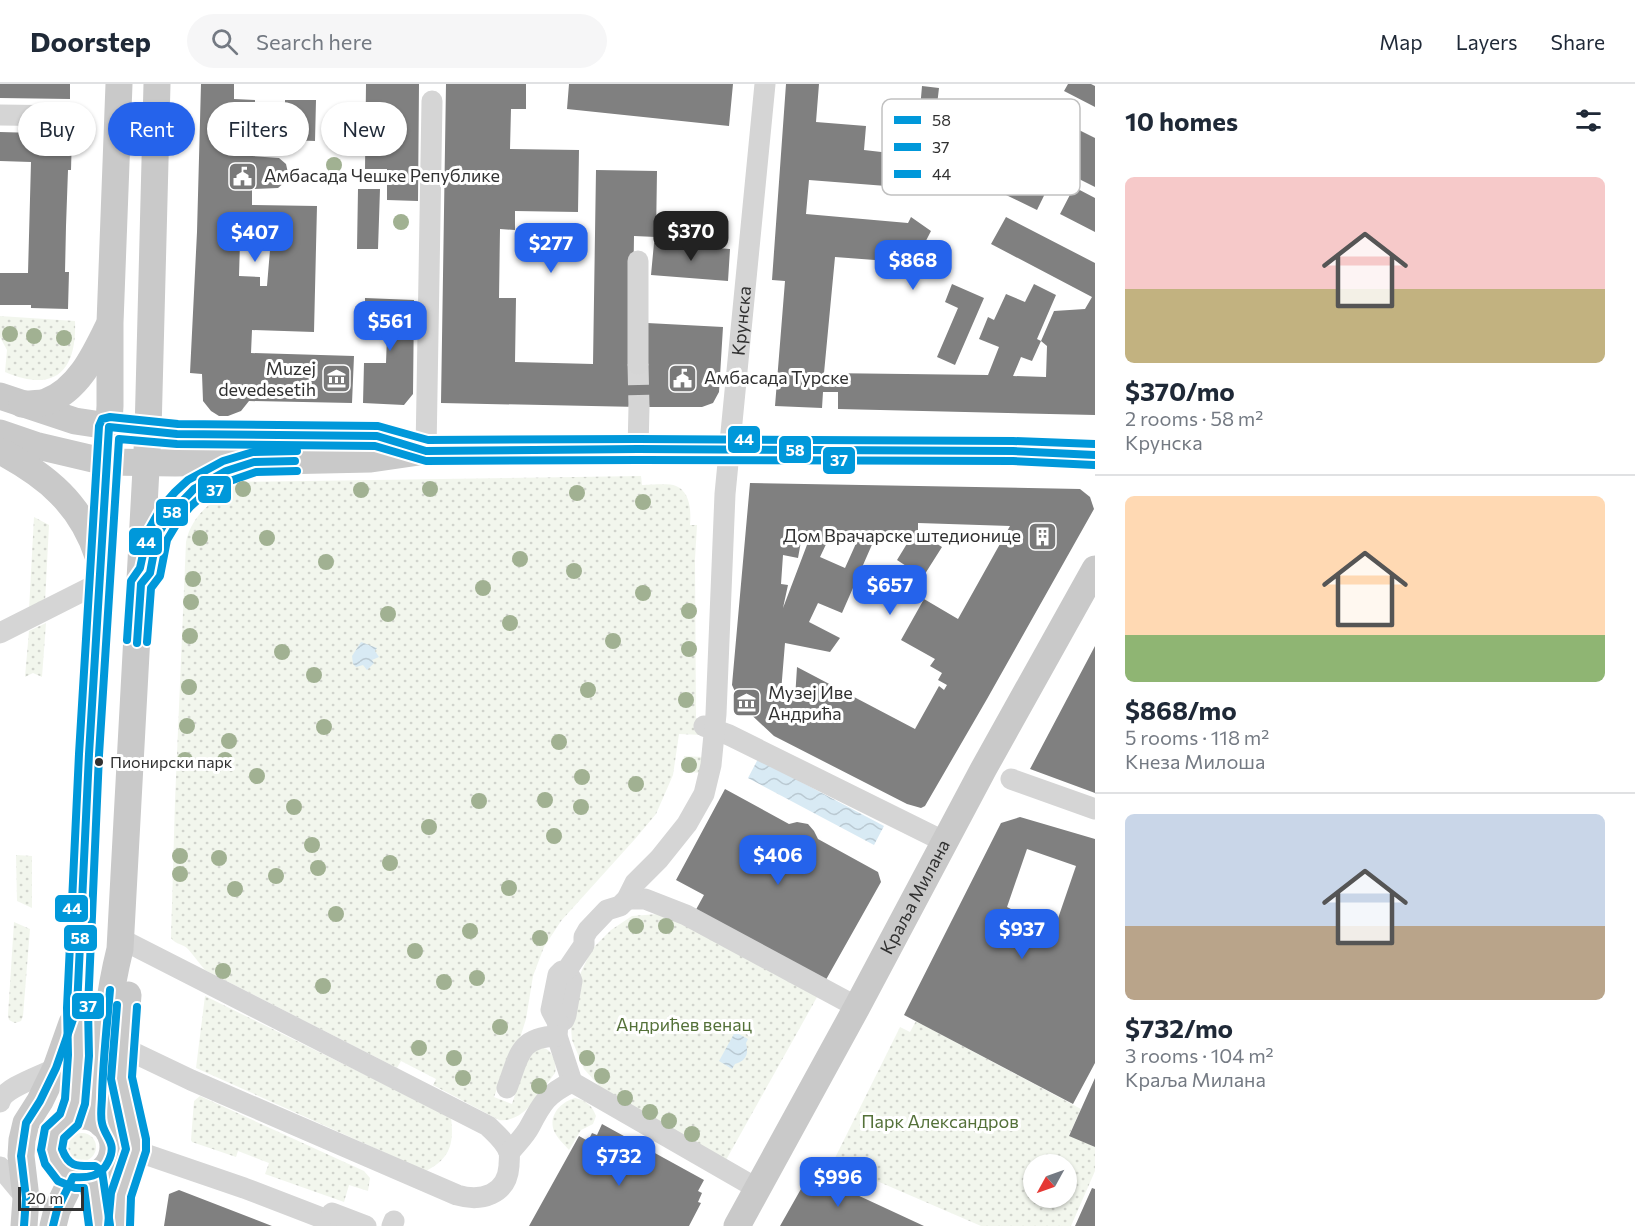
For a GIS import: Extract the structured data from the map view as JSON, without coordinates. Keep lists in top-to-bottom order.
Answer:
{
  "streets": {
    "main road": ["Краља Милана"],
    "street": ["Крунска"]
  },
  "parks": ["Андрићев венац", "Парк Александров"],
  "places": {
    "public building": ["Амбасада Чешке Републике", "Амбасада Турске"],
    "museum": ["Muzej devedesetih", "Музеј Иве Андрића"],
    "building": ["Дом Врачарске штедионице"],
    "other": ["Пионирски парк"]
  },
  "lines": ["transit line 44", "transit line 58", "transit line 37"],
  "legend": ["58", "37", "44"],
  "scale_bar": "20 m",
  "north": "bottom left",
  "page": {
    "header": "Doorstep",
    "search": "Search here",
    "nav": ["Map", "Layers", "Share"],
    "heading": "10 homes",
    "chip": [
      "Buy",
      "Rent",
      "Filters",
      "New"
    ],
    "list": [
      {
        "name": "$370/mo",
        "note": "2 rooms · 58 m² · Крунска"
      },
      {
        "name": "$868/mo",
        "note": "5 rooms · 118 m² · Кнеза Милоша"
      },
      {
        "name": "$732/mo",
        "note": "3 rooms · 104 m² · Краља Милана"
      }
    ],
    "price": [
      "$370",
      "$407",
      "$277",
      "$868",
      "$561",
      "$657",
      "$406",
      "$937",
      "$732",
      "$996"
    ],
    "scale": "20 m"
  }
}
